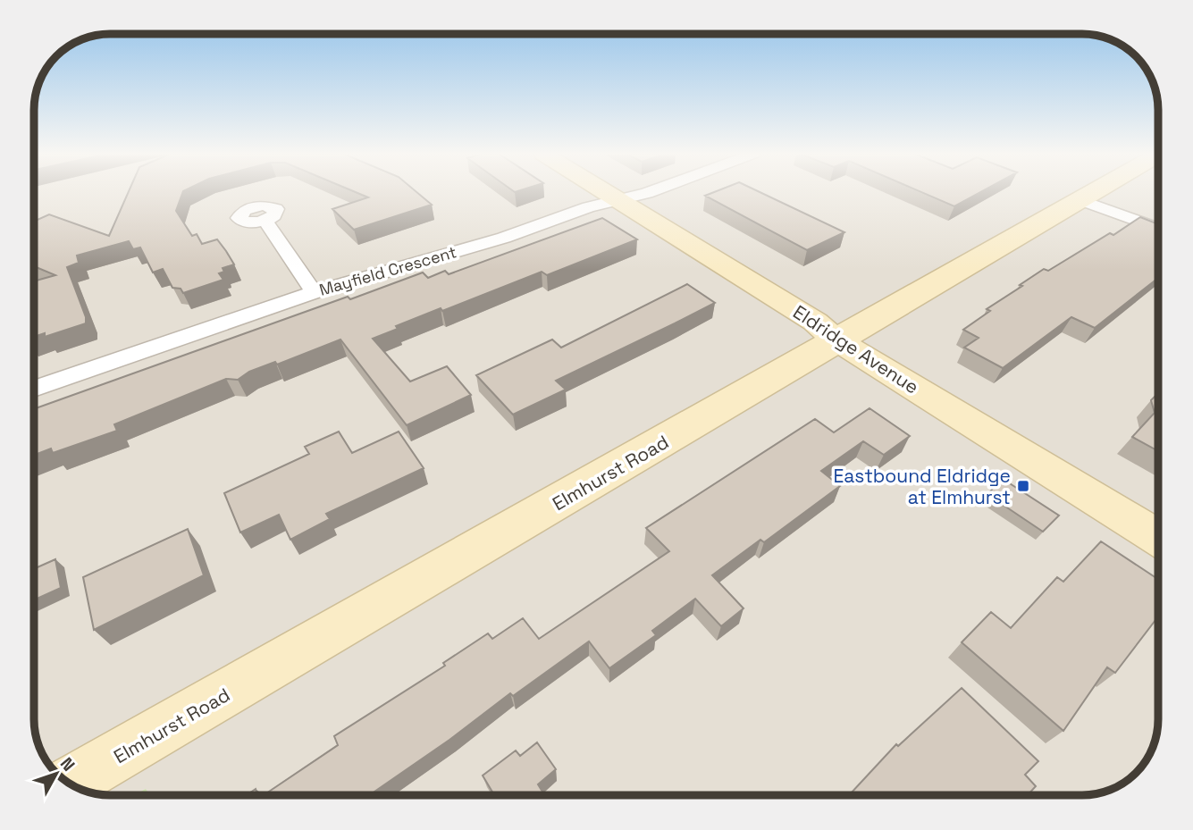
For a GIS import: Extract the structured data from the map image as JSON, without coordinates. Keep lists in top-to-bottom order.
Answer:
{
  "streets": {
    "street": ["Mayfield Crescent", "Eldridge Avenue", "Elmhurst Road"]
  },
  "crossings": [
    ["Mayfield Crescent", "Eldridge Avenue"],
    ["Eldridge Avenue", "Elmhurst Road"]
  ],
  "places": {
    "transit": ["Eastbound Eldridge at Elmhurst"]
  },
  "north": "top right"
}
